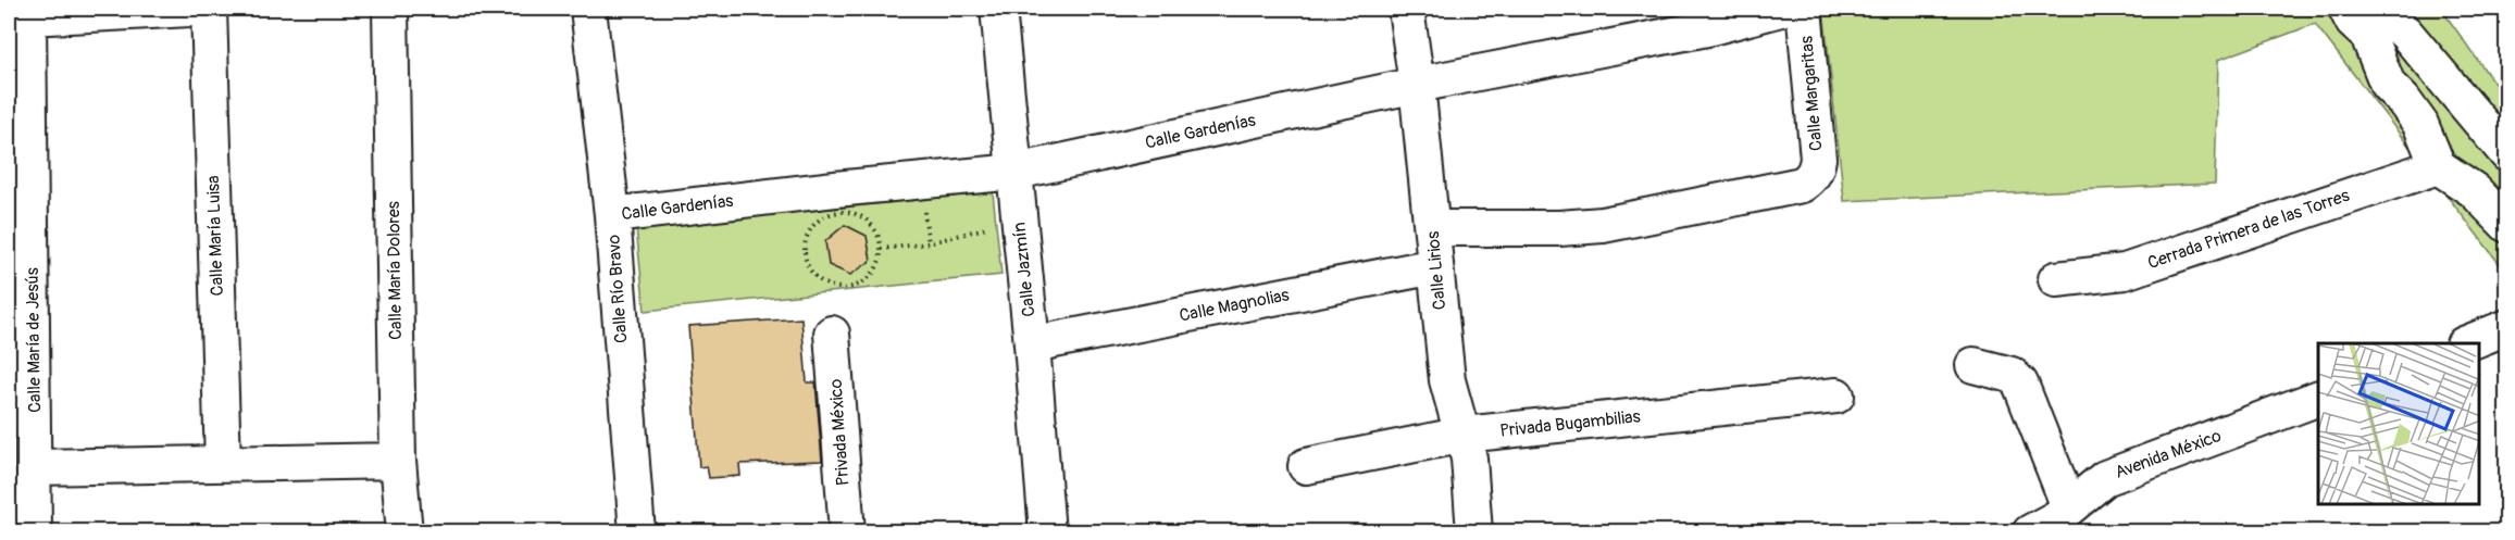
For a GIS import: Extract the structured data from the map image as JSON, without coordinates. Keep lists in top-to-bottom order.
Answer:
{
  "streets": {
    "street": [
      "Calle Margaritas",
      "Calle Gardenías",
      "Cerrada Primera de las Torres",
      "Calle María Luisa",
      "Calle Jazmín",
      "Calle María Dolores",
      "Calle Lirios",
      "Calle Río Bravo",
      "Calle Magnolias",
      "Calle María de Jesús",
      "Privada Bugambilias",
      "Privada México",
      "Avenida México"
    ]
  },
  "crossings": [
    ["Calle Margaritas", "Calle Lirios"],
    ["Calle Gardenías", "Calle Jazmín"],
    ["Calle Gardenías", "Calle Lirios"],
    ["Calle Gardenías", "Calle Río Bravo"],
    ["Calle Jazmín", "Calle Magnolias"],
    ["Calle Lirios", "Calle Magnolias"],
    ["Calle Lirios", "Privada Bugambilias"]
  ]
}
